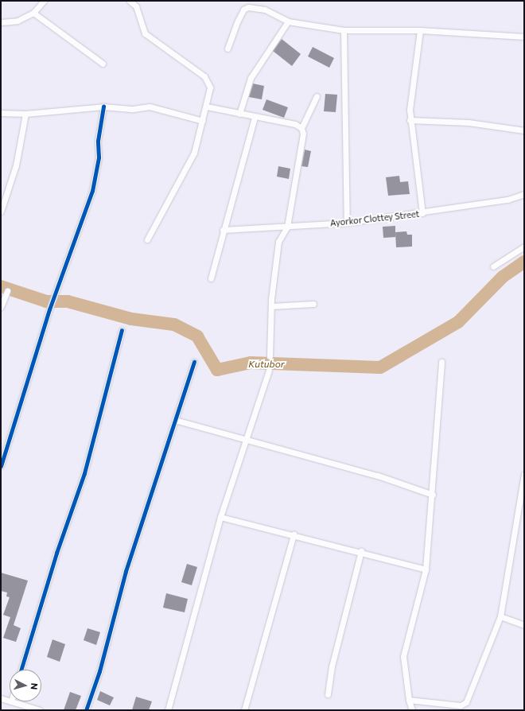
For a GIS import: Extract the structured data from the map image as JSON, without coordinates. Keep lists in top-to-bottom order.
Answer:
{
  "streets": {
    "street": ["Ayorkor Clottey Street"]
  },
  "water": ["Kutubor"],
  "north": "right"
}
